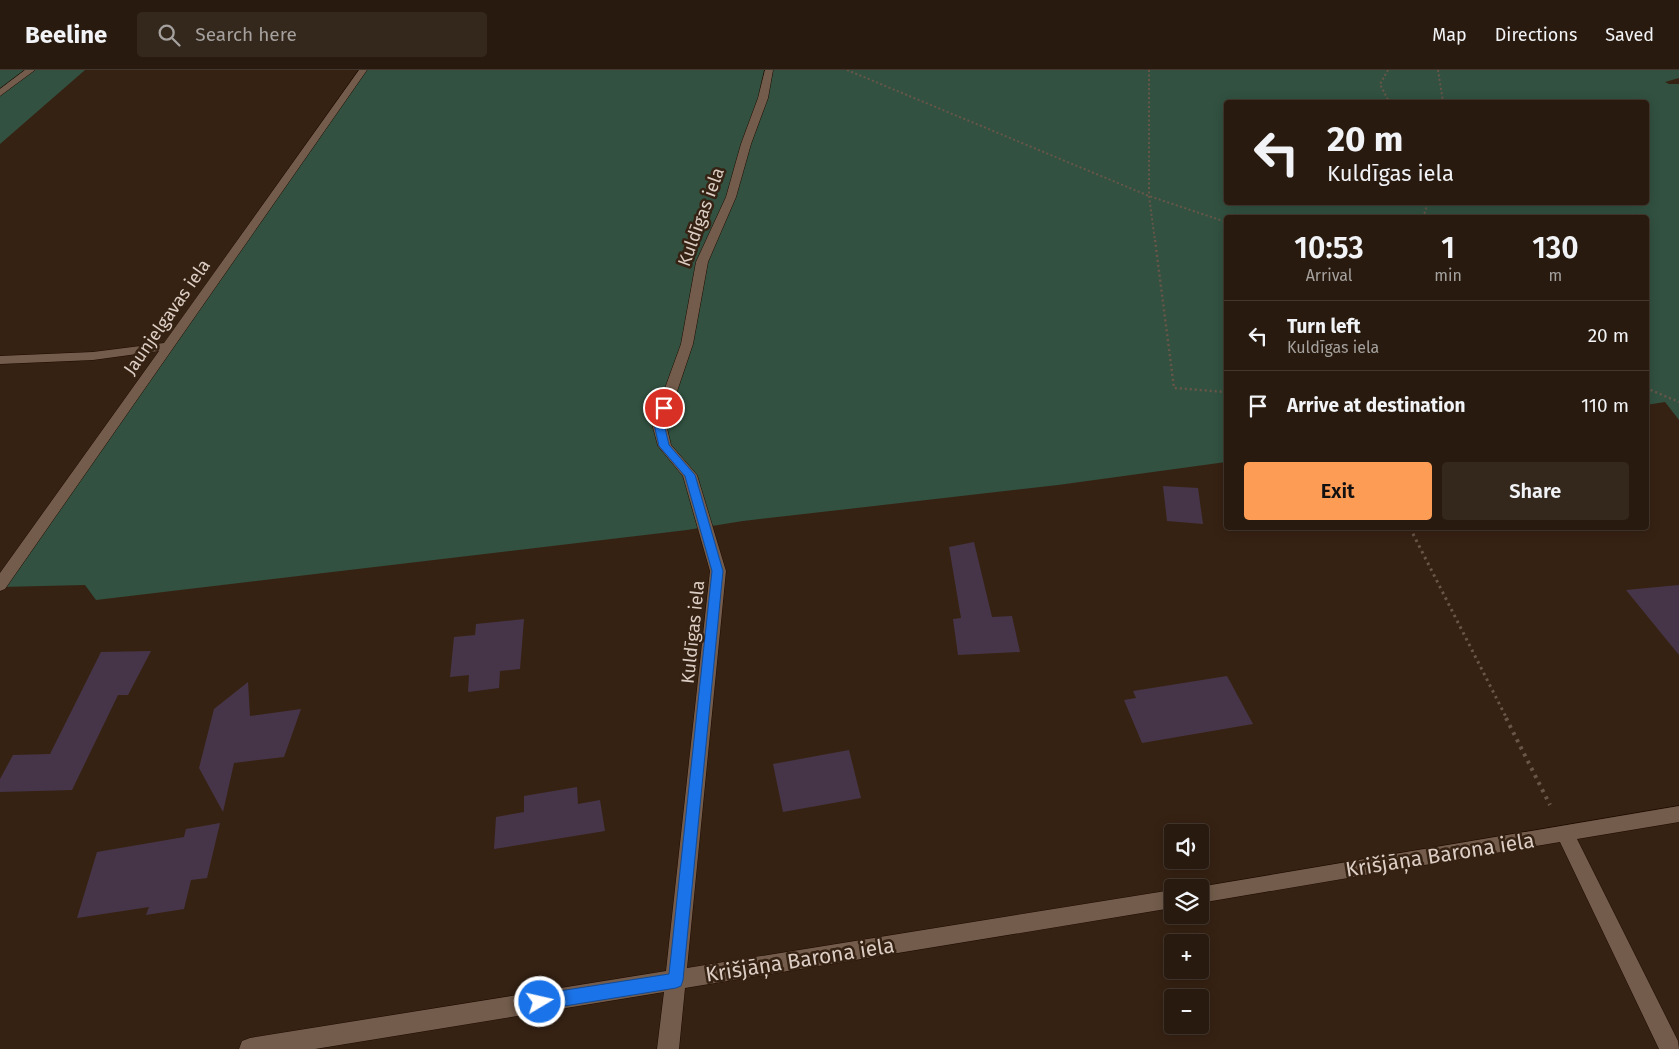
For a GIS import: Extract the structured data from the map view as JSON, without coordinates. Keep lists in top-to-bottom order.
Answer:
{
  "streets": {
    "street": ["Kuldīgas iela", "Jaunjelgavas iela", "Krišjāņa Barona iela"]
  },
  "crossings": [
    ["Kuldīgas iela", "Krišjāņa Barona iela"]
  ],
  "page": {
    "header": "Beeline",
    "search": "Search here",
    "nav": ["Map", "Directions", "Saved"],
    "turn": ["20 m", "Kuldīgas iela"],
    "eta": [
      "10:53",
      "Arrival",
      "1",
      "min",
      "130",
      "m"
    ],
    "list": [
      {
        "name": "Turn left",
        "note": "Kuldīgas iela",
        "value": "20 m"
      },
      {
        "name": "Arrive at destination",
        "value": "110 m"
      }
    ],
    "buttons": ["Exit", "Share"],
    "map_buttons": ["+", "−"]
  }
}
